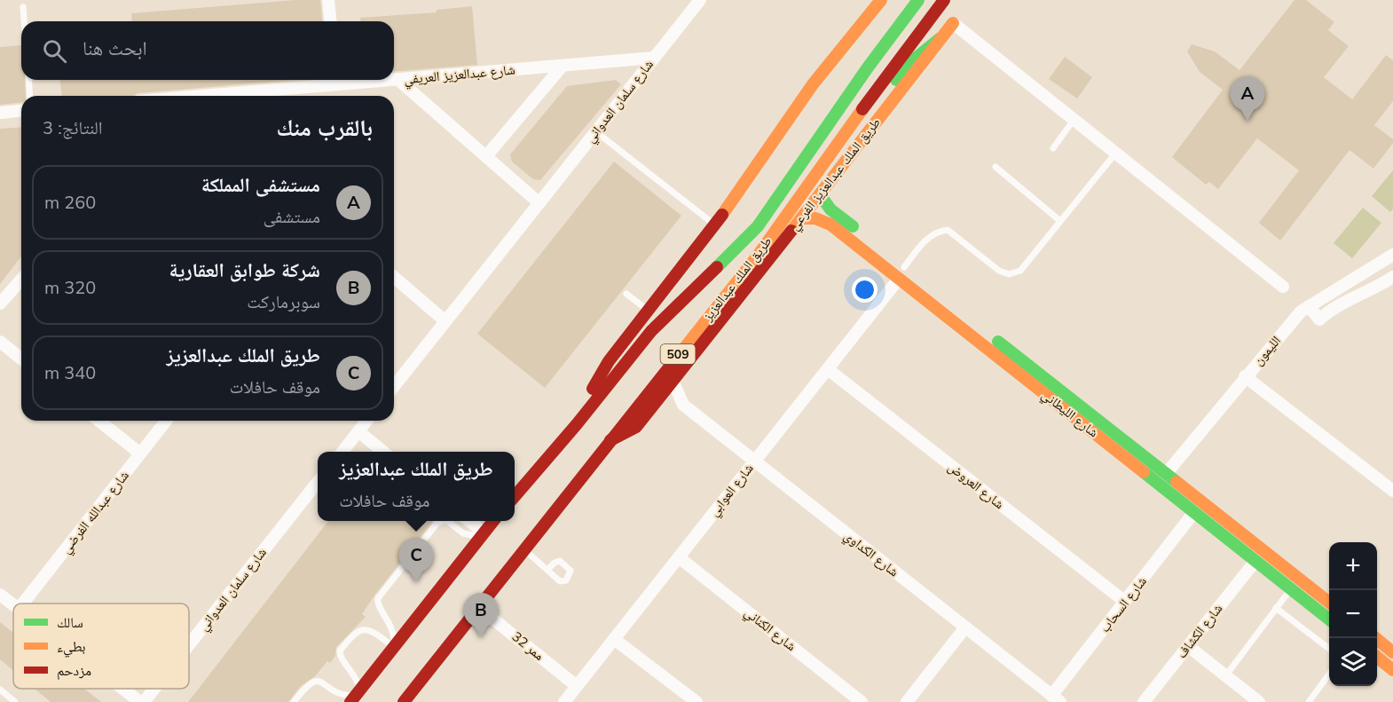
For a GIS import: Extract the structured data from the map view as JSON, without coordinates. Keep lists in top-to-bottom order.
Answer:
{
  "streets": {
    "main road": [
      "طريق الملك عبدالعزيز الفرعي",
      "طريق الملك عبدالعزيز",
      "509",
      "شارع الليطاني"
    ],
    "street": [
      "شارع عبدالعزيز العريفي",
      "شارع سلمان العدواني",
      "الليمون",
      "شارع العروض",
      "شارع العوابي",
      "شارع عبدالله الفرضي",
      "شارع الكداوي",
      "شارع السحاب",
      "شارع الكناني",
      "شارع الكشاف",
      "ممر 32"
    ]
  },
  "crossings": [
    ["شارع عبدالعزيز العريفي", "شارع سلمان العدواني"],
    ["طريق الملك عبدالعزيز الفرعي", "طريق الملك عبدالعزيز"],
    ["طريق الملك عبدالعزيز الفرعي", "شارع الليطاني"],
    ["طريق الملك عبدالعزيز الفرعي", "شارع الكداوي"],
    ["طريق الملك عبدالعزيز", "ممر 32"],
    ["الليمون", "شارع الليطاني"],
    ["شارع الليطاني", "شارع العوابي"],
    ["شارع الليطاني", "شارع السحاب"],
    ["شارع الليطاني", "شارع الكشاف"],
    ["شارع العروض", "شارع العوابي"],
    ["شارع العروض", "شارع السحاب"],
    ["شارع العوابي", "شارع الكداوي"],
    ["شارع العوابي", "شارع الكناني"],
    ["شارع العوابي", "ممر 32"],
    ["شارع الكداوي", "شارع السحاب"]
  ],
  "legend": ["سالك", "بطيء", "مزدحم"],
  "page": {
    "search": "ابحث هنا",
    "pins": ["A", "C", "B"],
    "heading": ["بالقرب منك", "النتائج: 3"],
    "list": [
      {
        "mark": "A",
        "name": "مستشفى المملكة",
        "note": "مستشفى",
        "value": "260 m"
      },
      {
        "mark": "B",
        "name": "شركة طوابق العقارية",
        "note": "سوبرماركت",
        "value": "320 m"
      },
      {
        "mark": "C",
        "name": "طريق الملك عبدالعزيز",
        "note": "موقف حافلات",
        "value": "340 m"
      }
    ],
    "popup": ["طريق الملك عبدالعزيز", "موقف حافلات"],
    "map_buttons": ["+", "−"]
  }
}
